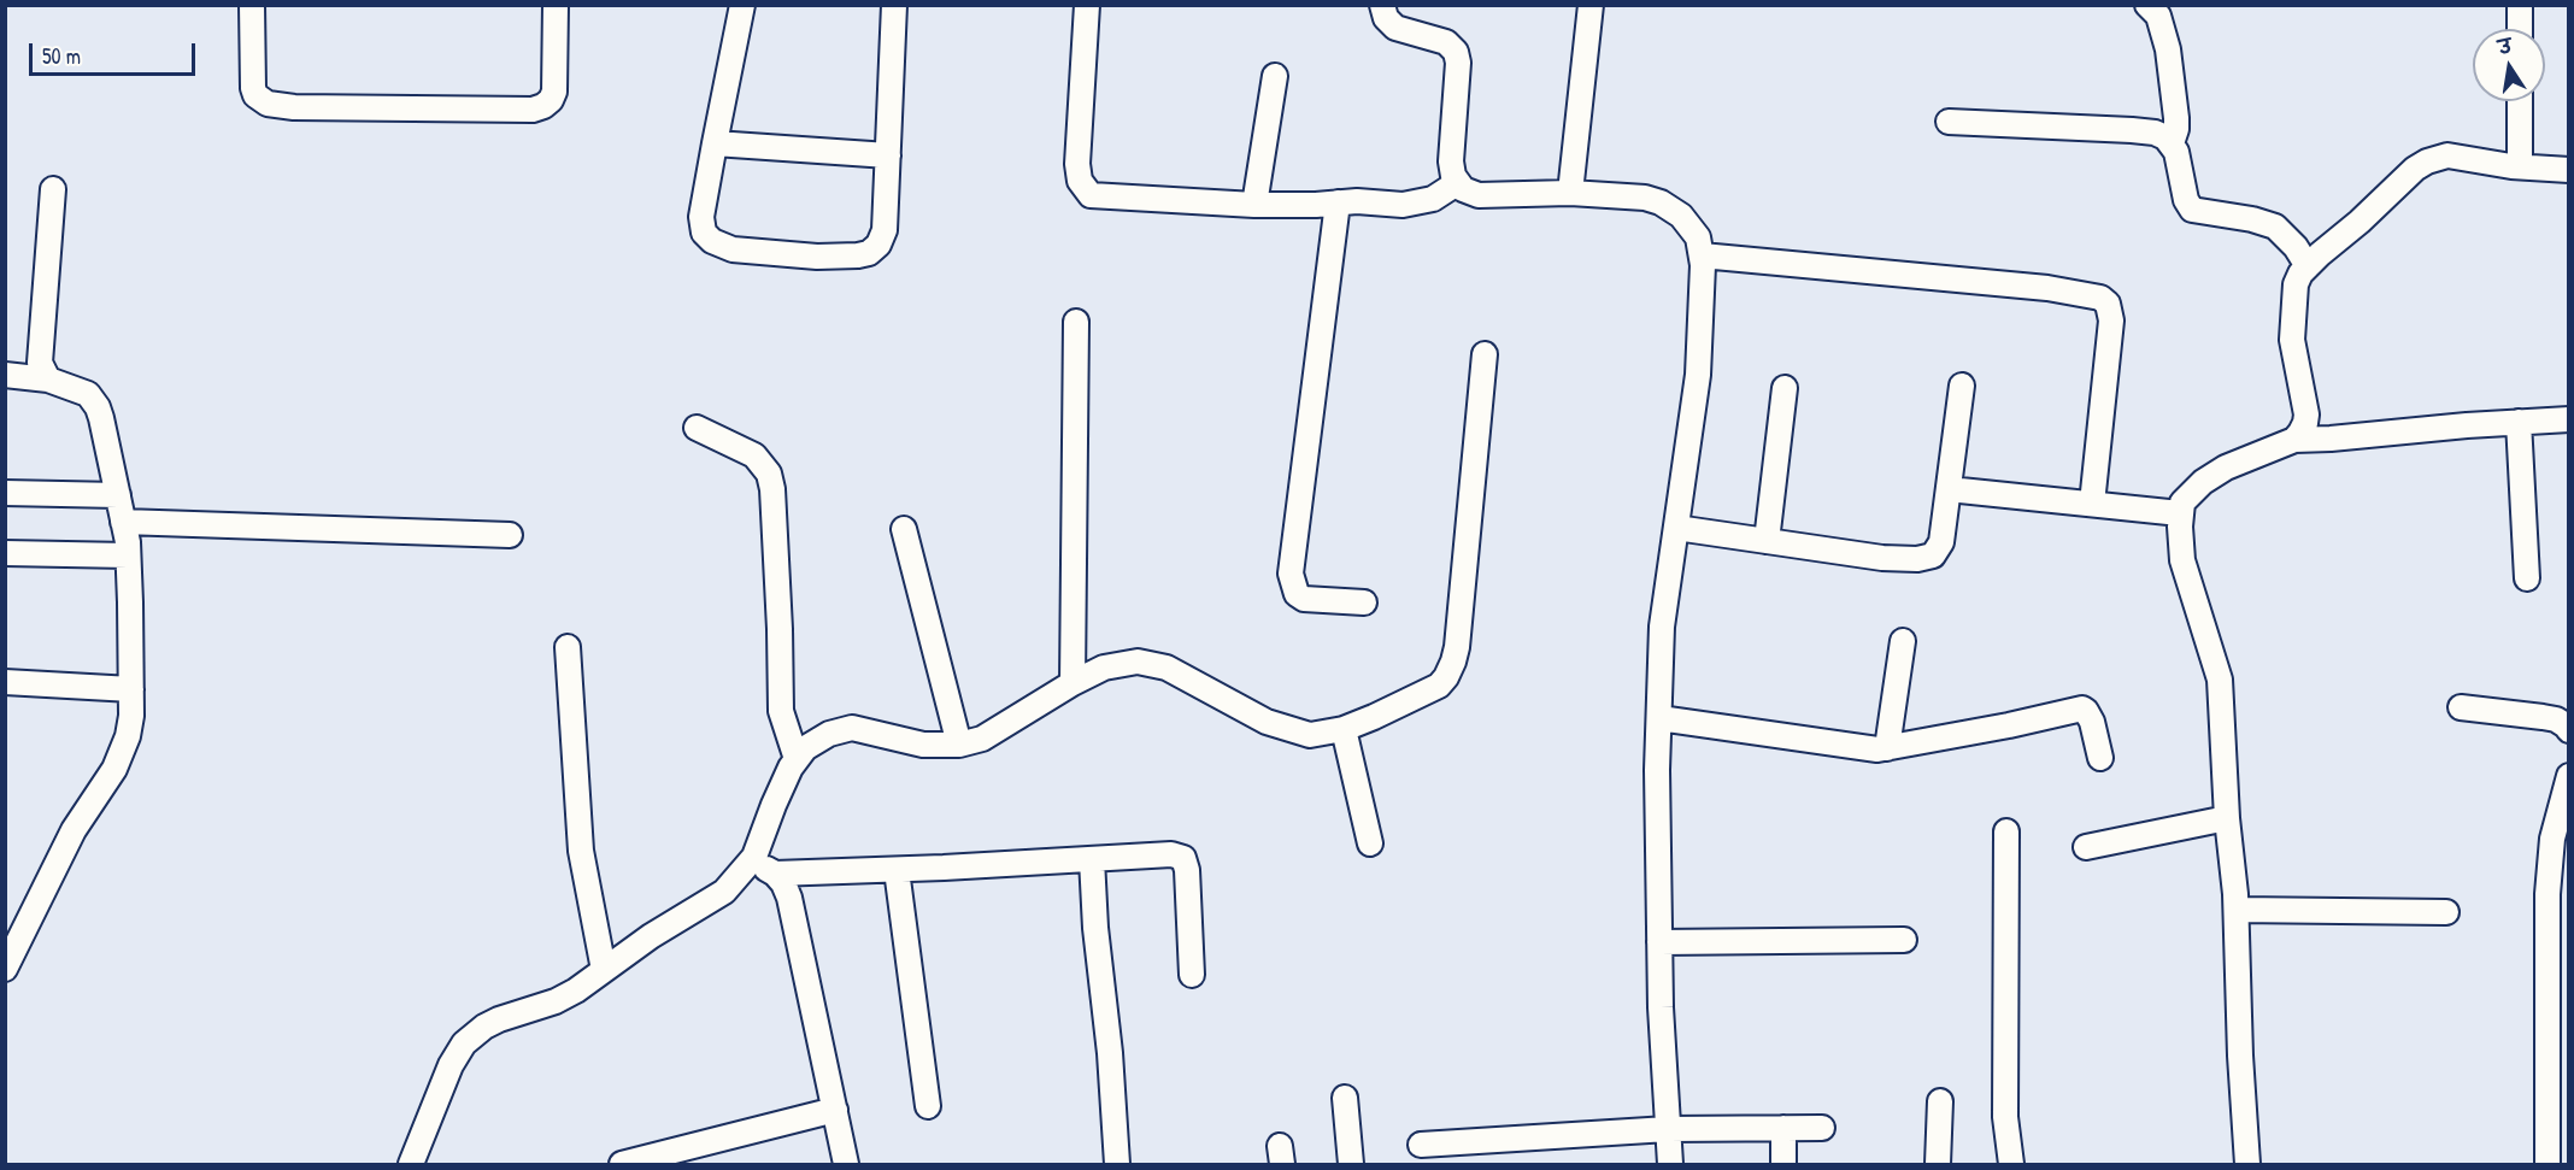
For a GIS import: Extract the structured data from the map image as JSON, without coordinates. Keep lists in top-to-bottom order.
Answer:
{
  "scale_bar": "50 m",
  "north": "top"
}
